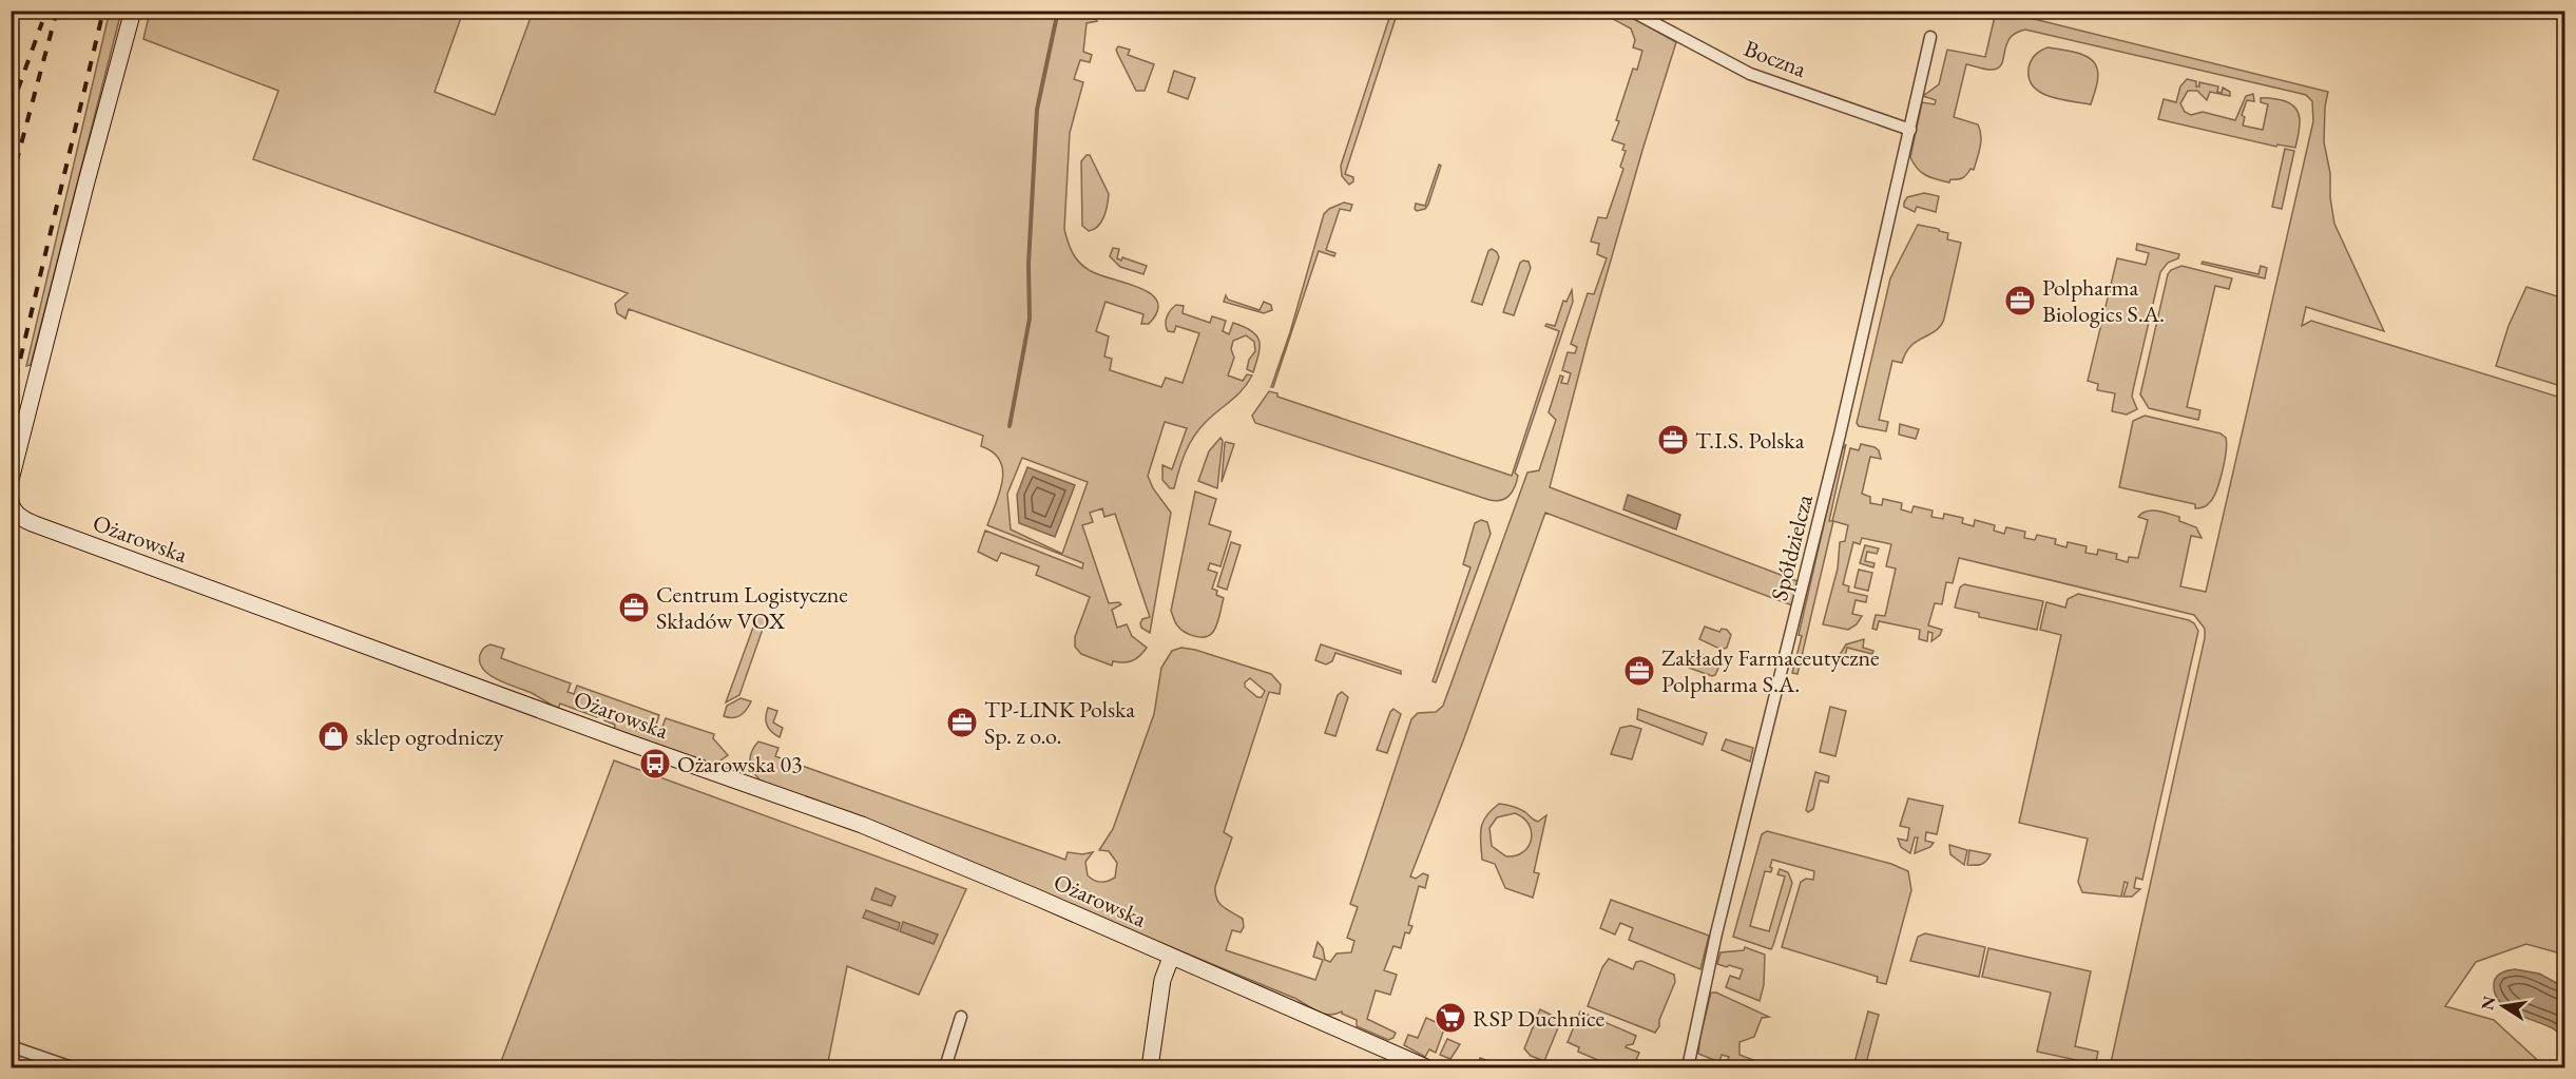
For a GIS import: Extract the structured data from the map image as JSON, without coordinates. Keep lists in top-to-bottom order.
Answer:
{
  "streets": {
    "main road": ["Ożarowska"],
    "street": ["Boczna", "Spółdzielcza"]
  },
  "crossings": [
    ["Boczna", "Spółdzielcza"]
  ],
  "places": {
    "office": [
      "Polpharma Biologics S.A.",
      "T.I.S. Polska",
      "Centrum Logistyczne Składów VOX",
      "Zakłady Farmaceutyczne Polpharma S.A.",
      "TP-LINK Polska Sp. z o.o."
    ],
    "shop": ["sklep ogrodniczy"],
    "bus stop": ["Ożarowska 03"],
    "supermarket": ["RSP Duchnice"]
  },
  "north": "left"
}
